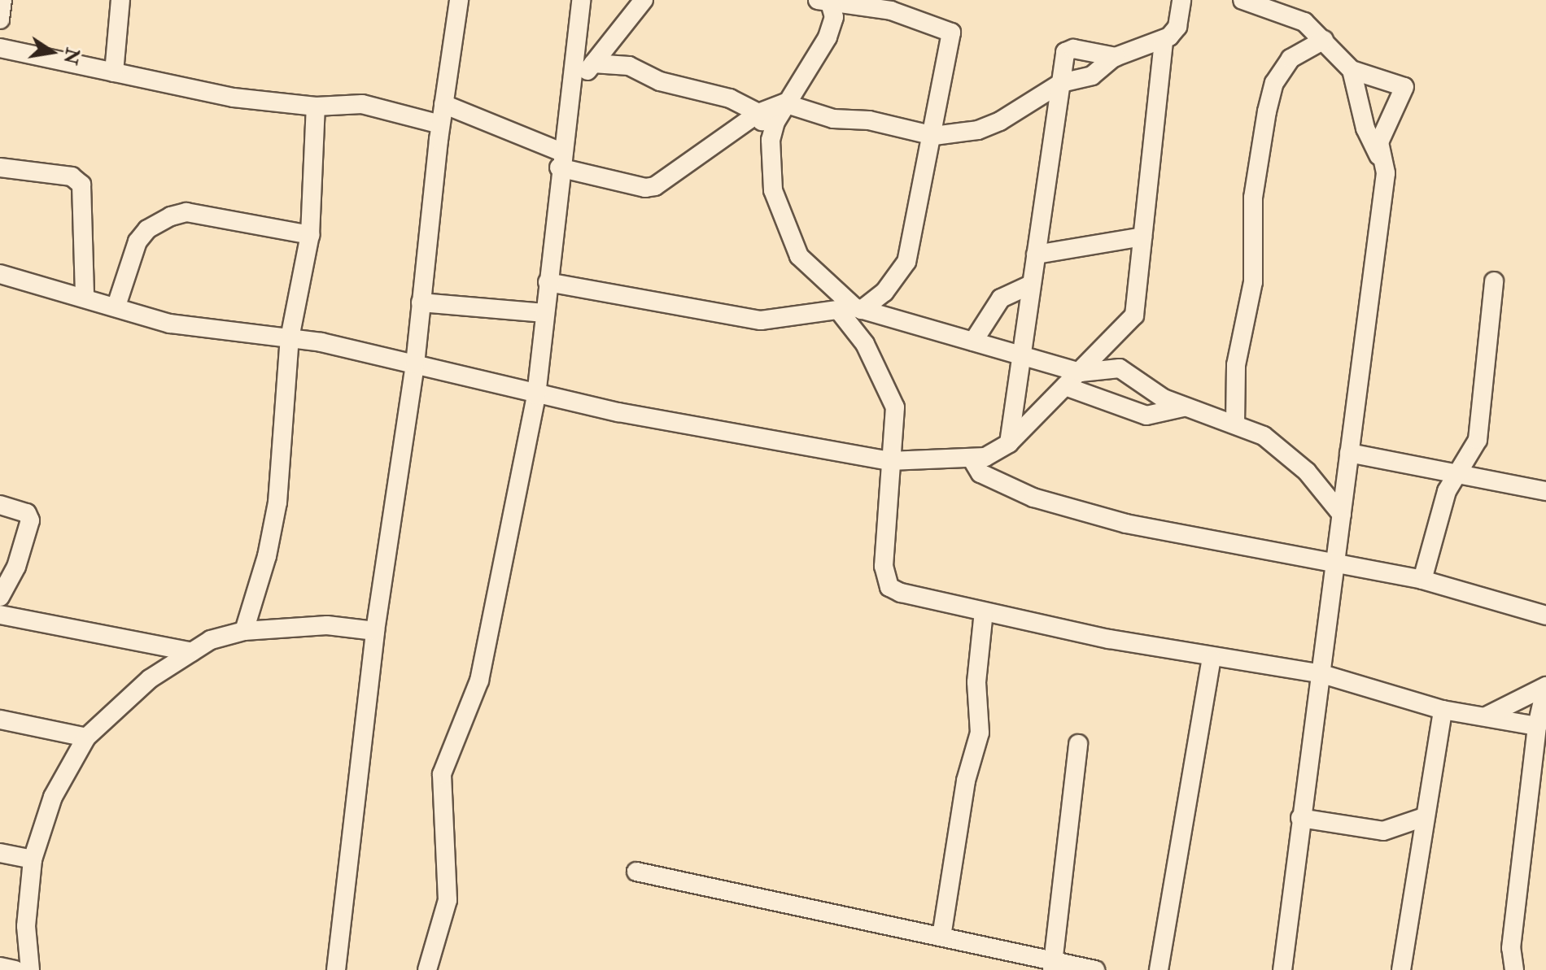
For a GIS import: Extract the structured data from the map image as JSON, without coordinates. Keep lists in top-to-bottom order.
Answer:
{
  "north": "right"
}
